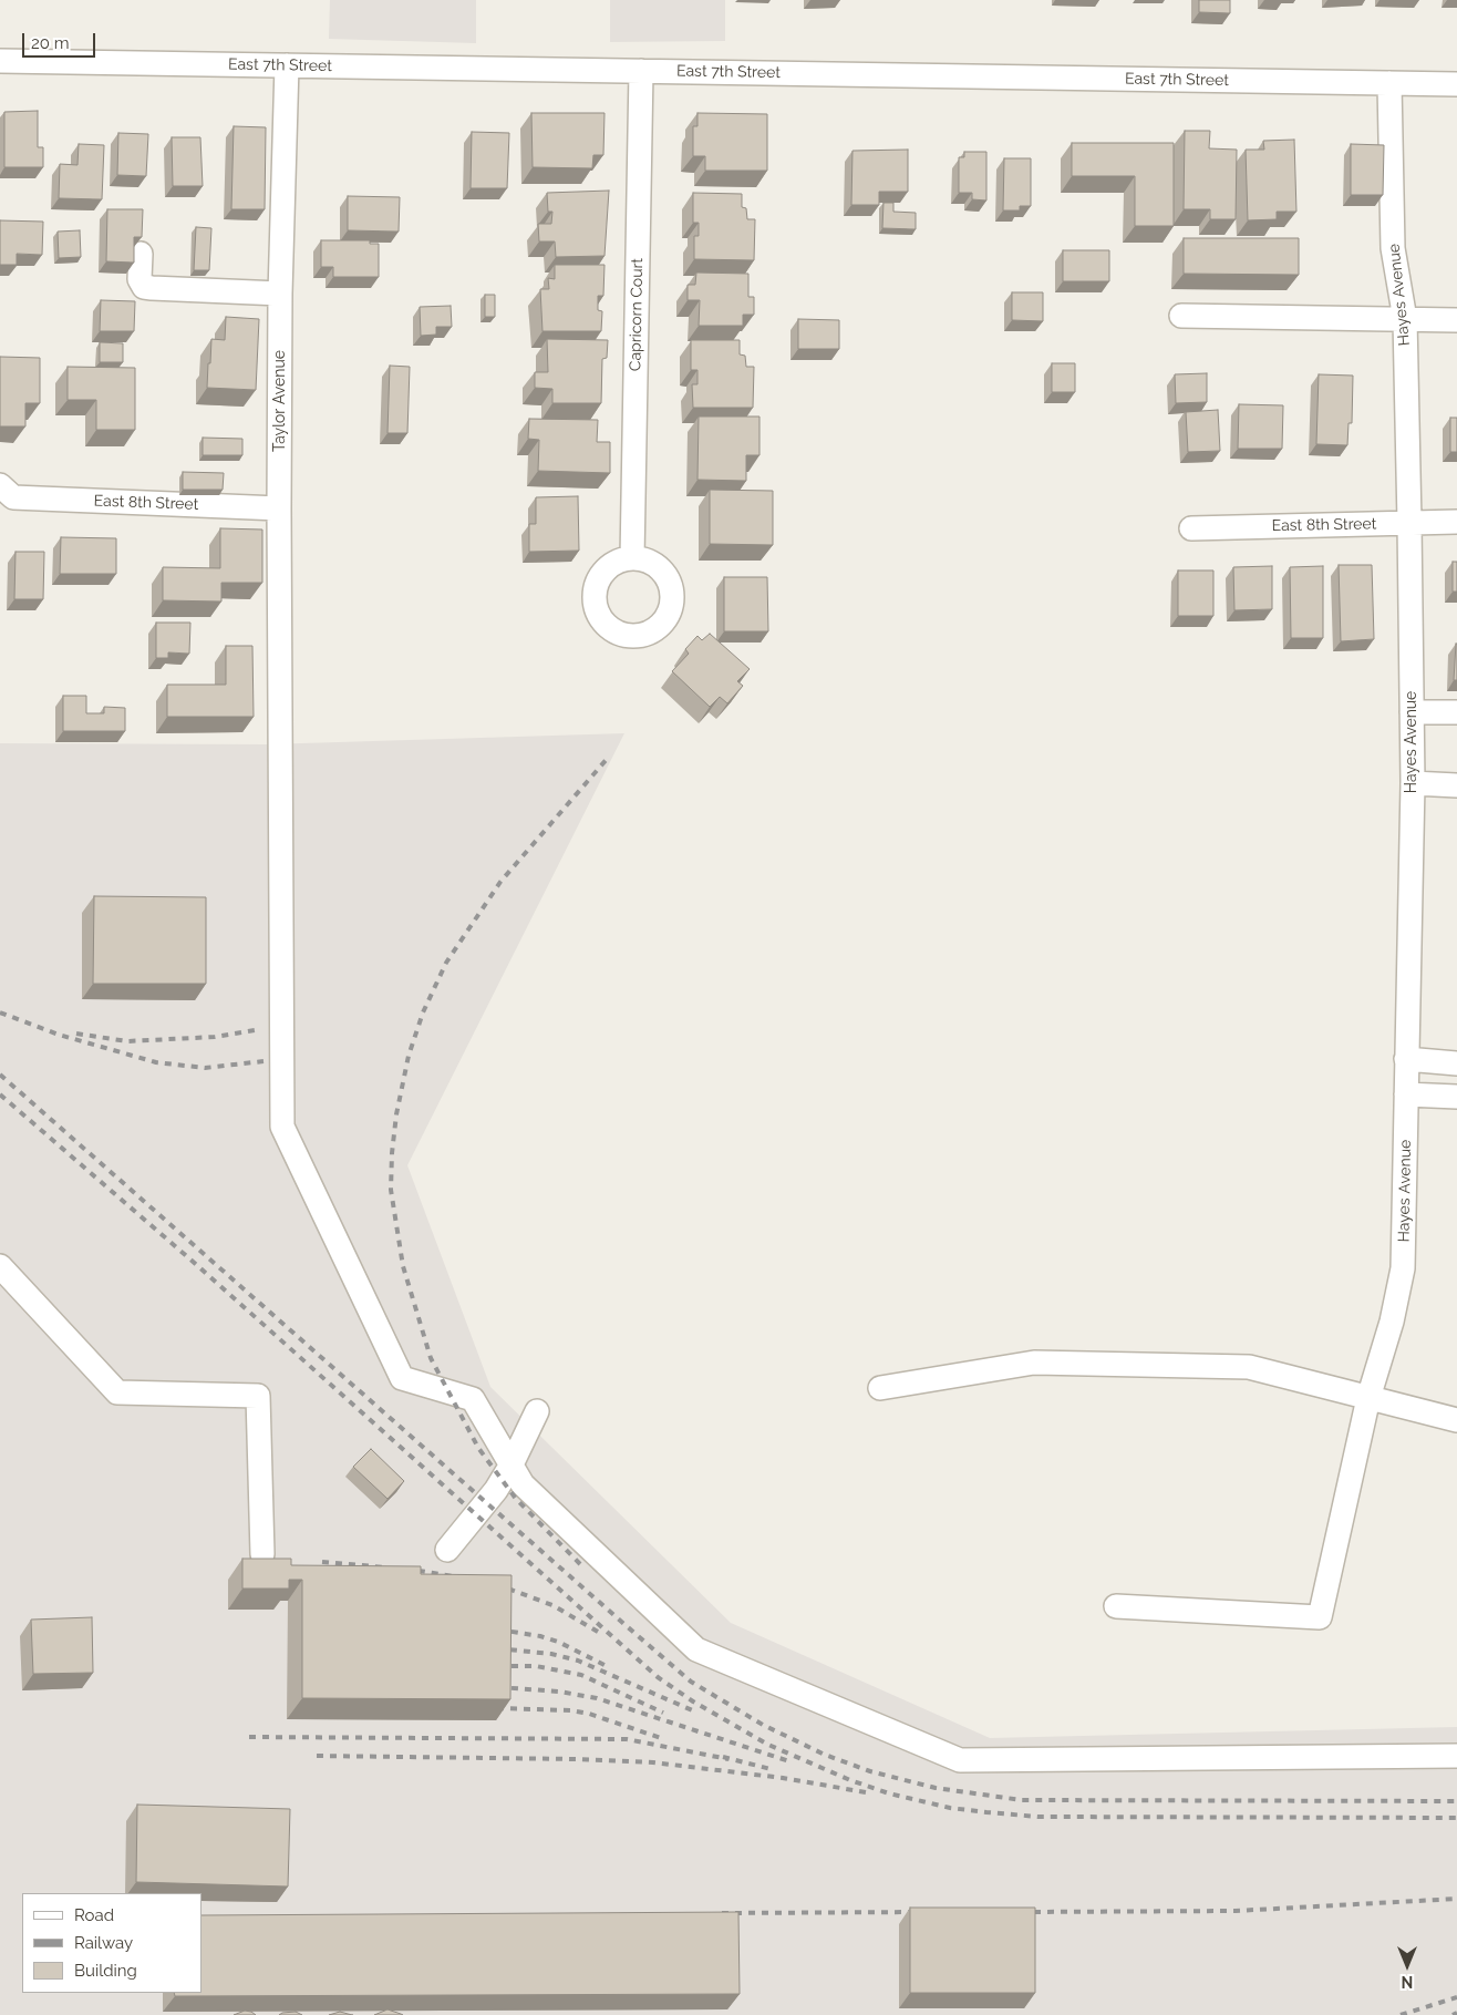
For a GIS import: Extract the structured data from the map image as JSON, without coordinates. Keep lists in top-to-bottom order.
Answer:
{
  "streets": {
    "street": [
      "East 7th Street",
      "Hayes Avenue",
      "Capricorn Court",
      "Taylor Avenue",
      "East 8th Street"
    ]
  },
  "crossings": [
    ["East 7th Street", "Hayes Avenue"],
    ["East 7th Street", "Capricorn Court"],
    ["East 7th Street", "Taylor Avenue"],
    ["Hayes Avenue", "East 8th Street"],
    ["Taylor Avenue", "East 8th Street"]
  ],
  "legend": ["Road", "Railway", "Building"],
  "scale_bar": "20 m",
  "north": "bottom"
}
